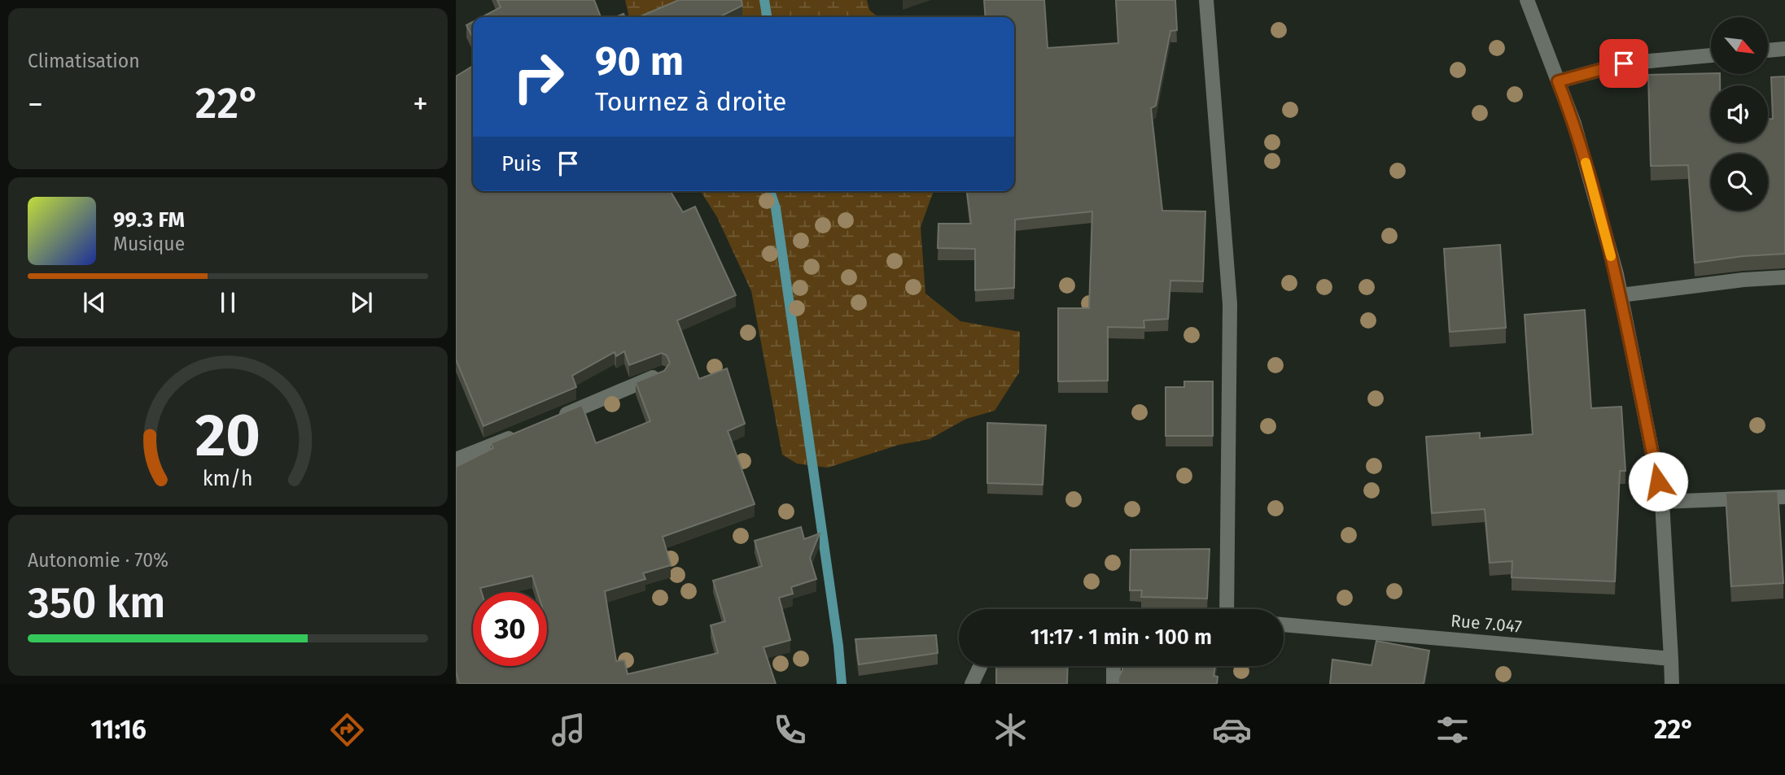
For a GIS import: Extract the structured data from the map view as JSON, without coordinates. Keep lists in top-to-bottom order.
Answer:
{
  "streets": {
    "street": ["Rue 7.047"]
  },
  "north": "bottom right",
  "page": {
    "tile": [
      "Climatisation",
      ["Autonomie · 70%", "350 km"]
    ],
    "turn": ["90 m", "Tournez à droite"],
    "heat": ["−", "22°", "+"],
    "then": "Puis",
    "song": ["99.3 FM", "Musique"],
    "limit": "30",
    "trip": "11:17 · 1 min · 100 m",
    "tabs": ["11:16", "22°"],
    "gauge": ["20", "km/h"]
  }
}
